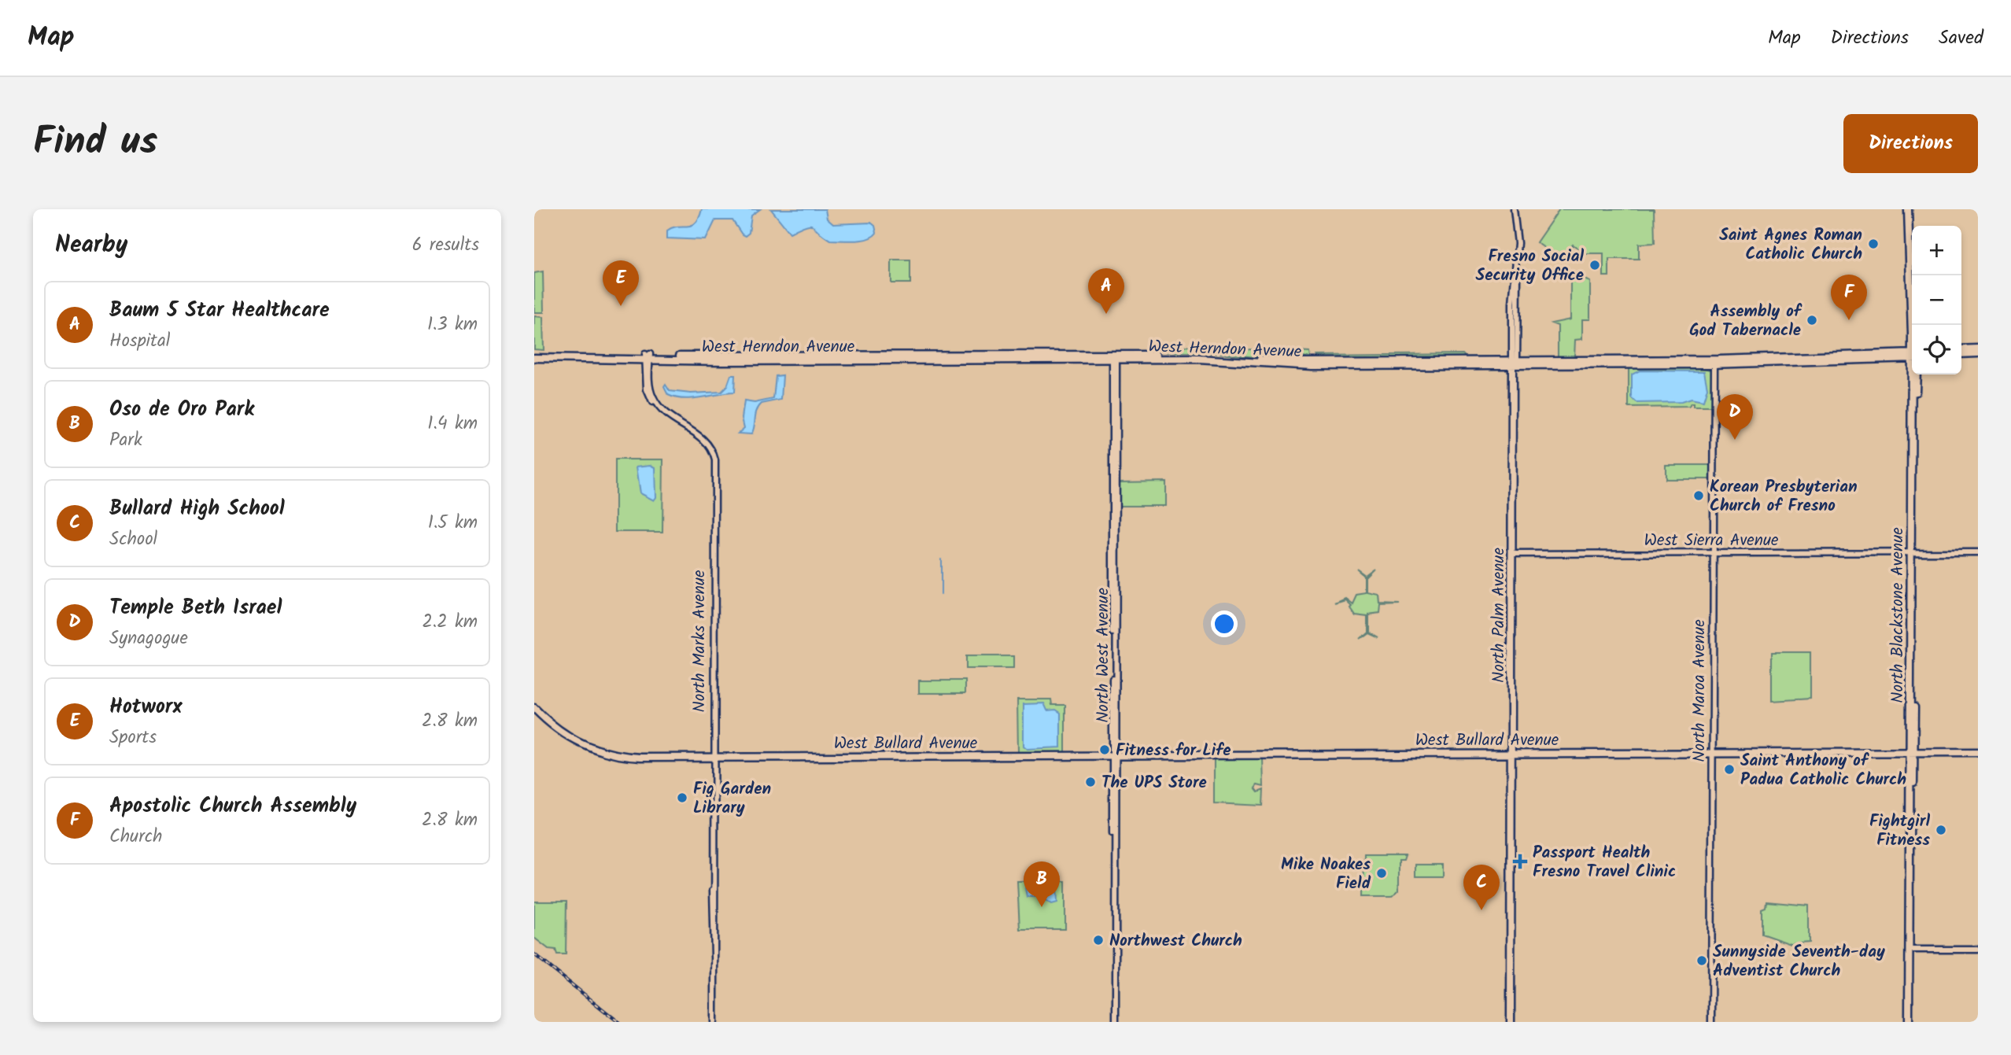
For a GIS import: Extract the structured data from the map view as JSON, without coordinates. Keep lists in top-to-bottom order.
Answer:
{
  "streets": {
    "main road": [
      "West Herndon Avenue",
      "West Sierra Avenue",
      "North Palm Avenue",
      "North Blackstone Avenue",
      "North Marks Avenue",
      "North West Avenue",
      "North Maroa Avenue",
      "West Bullard Avenue"
    ]
  },
  "crossings": [
    ["West Herndon Avenue", "North Palm Avenue"],
    ["West Herndon Avenue", "North Marks Avenue"],
    ["West Herndon Avenue", "North West Avenue"],
    ["West Herndon Avenue", "North Maroa Avenue"],
    ["West Sierra Avenue", "North Palm Avenue"],
    ["West Sierra Avenue", "North Blackstone Avenue"],
    ["West Sierra Avenue", "North Maroa Avenue"],
    ["North Palm Avenue", "West Bullard Avenue"],
    ["North Blackstone Avenue", "West Bullard Avenue"],
    ["North Marks Avenue", "West Bullard Avenue"],
    ["North West Avenue", "West Bullard Avenue"],
    ["North Maroa Avenue", "West Bullard Avenue"]
  ],
  "places": {
    "other": [
      "Saint Agnes Roman Catholic Church",
      "Fresno Social Security Office",
      "Assembly of God Tabernacle",
      "Korean Presbyterian Church of Fresno",
      "Fitness for Life",
      "Saint Anthony of Padua Catholic Church",
      "The UPS Store",
      "Fig Garden Library",
      "Fightgirl Fitness",
      "Mike Noakes Field",
      "Northwest Church",
      "Sunnyside Seventh-day Adventist Church"
    ],
    "health": ["Passport Health Fresno Travel Clinic"]
  },
  "page": {
    "header": "Map",
    "nav": ["Map", "Directions", "Saved"],
    "title": "Find us",
    "buttons": "Directions",
    "heading": ["Nearby", "6 results"],
    "map_buttons": ["+", "−"],
    "pins": [
      "E",
      "A",
      "F",
      "D",
      "B",
      "C"
    ],
    "list": [
      {
        "mark": "A",
        "name": "Baum 5 Star Healthcare",
        "note": "Hospital",
        "value": "1.3 km"
      },
      {
        "mark": "B",
        "name": "Oso de Oro Park",
        "note": "Park",
        "value": "1.4 km"
      },
      {
        "mark": "C",
        "name": "Bullard High School",
        "note": "School",
        "value": "1.5 km"
      },
      {
        "mark": "D",
        "name": "Temple Beth Israel",
        "note": "Synagogue",
        "value": "2.2 km"
      },
      {
        "mark": "E",
        "name": "Hotworx",
        "note": "Sports",
        "value": "2.8 km"
      },
      {
        "mark": "F",
        "name": "Apostolic Church Assembly",
        "note": "Church",
        "value": "2.8 km"
      }
    ]
  }
}
